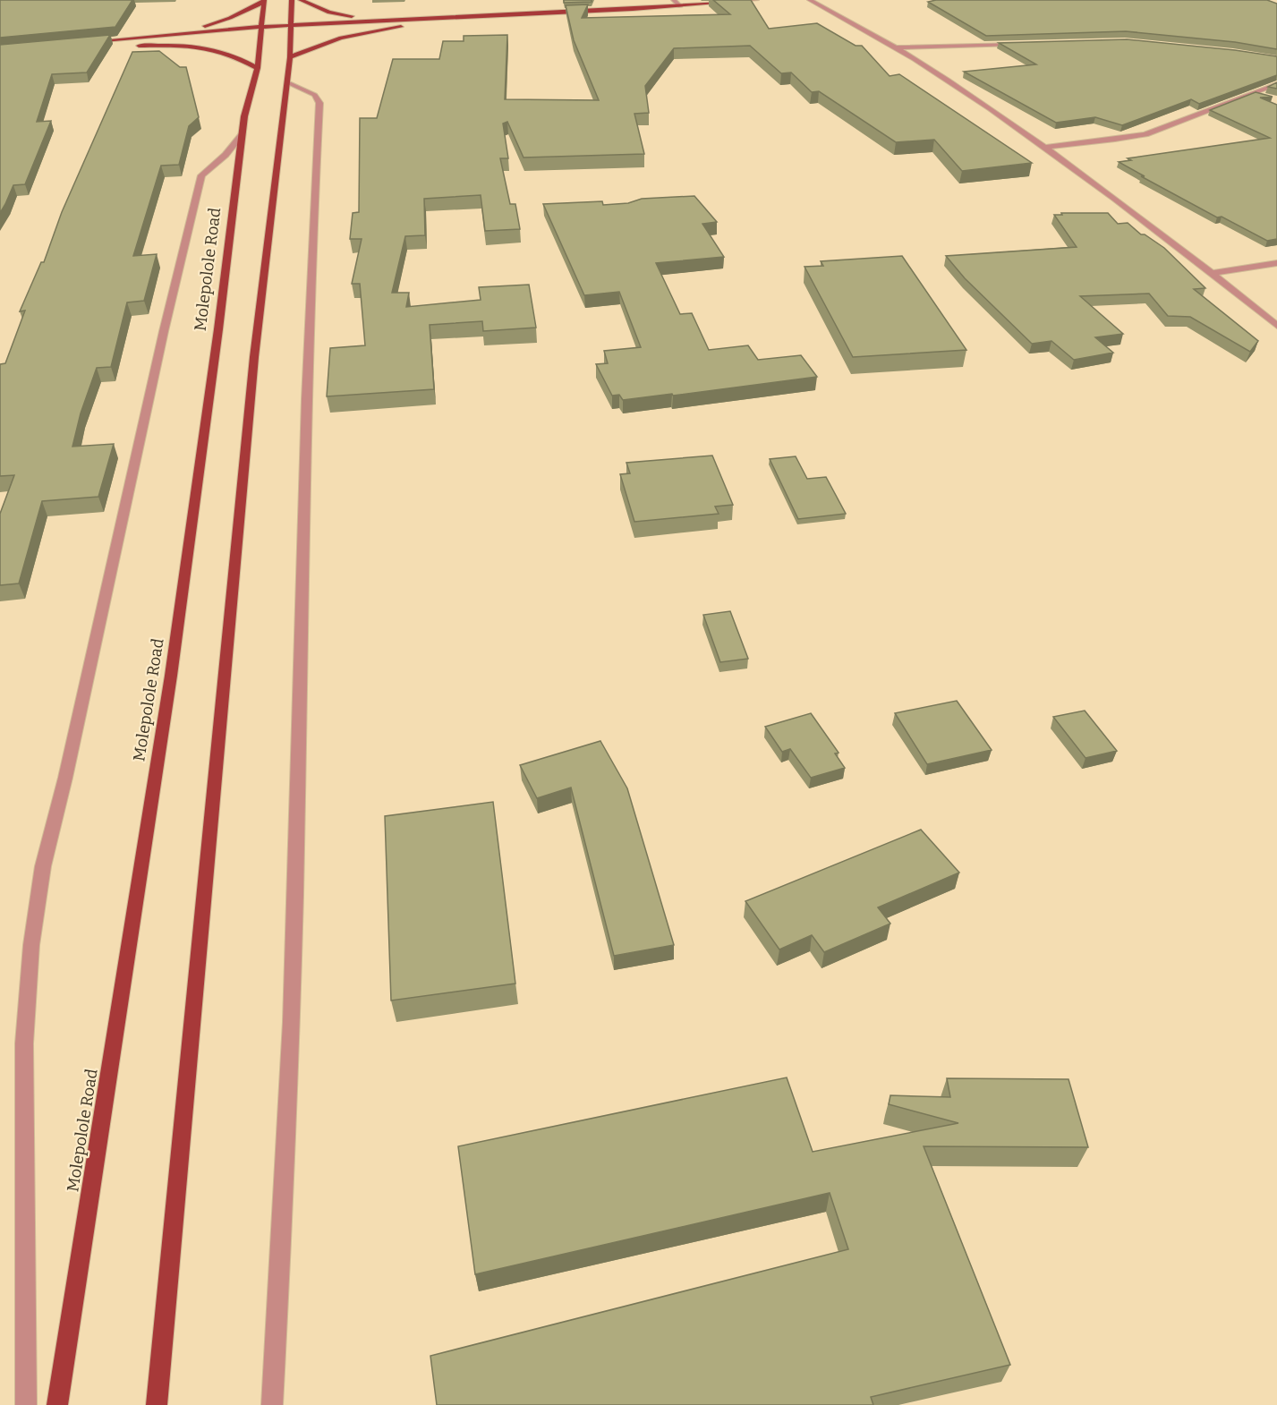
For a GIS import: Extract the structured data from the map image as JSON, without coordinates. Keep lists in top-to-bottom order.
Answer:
{
  "streets": {
    "main road": ["Molepolole Road"]
  }
}
